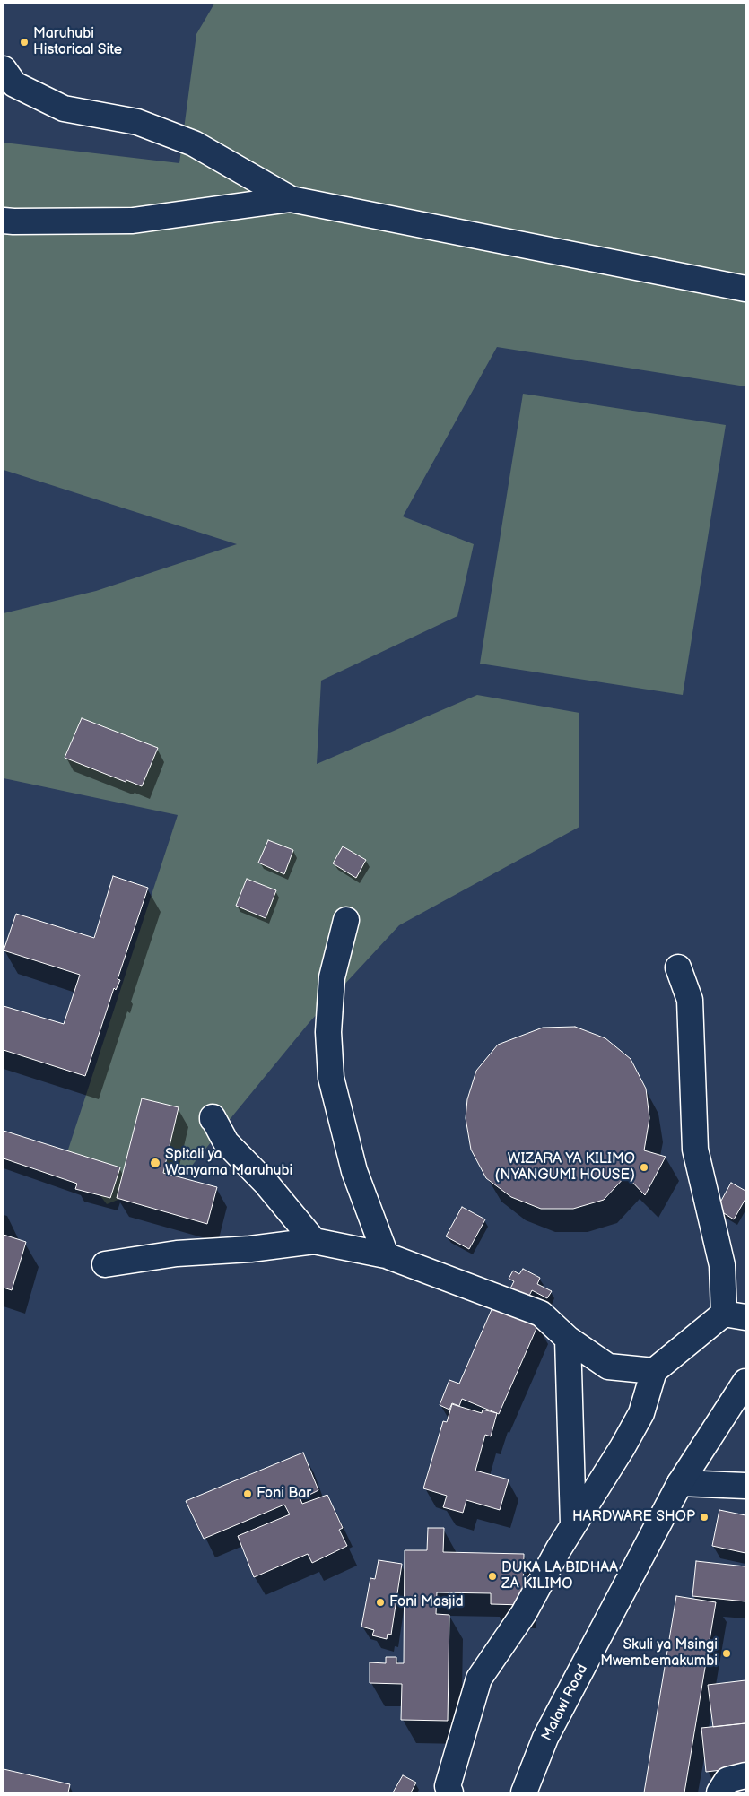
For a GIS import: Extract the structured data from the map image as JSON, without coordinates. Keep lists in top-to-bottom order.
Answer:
{
  "streets": {
    "main road": ["Malawi Road"]
  },
  "places": [
    "Maruhubi Historical Site",
    "Spitali ya Wanyama Maruhubi",
    "WIZARA YA KILIMO (NYANGUMI HOUSE)",
    "Foni Bar",
    "HARDWARE SHOP",
    "DUKA LA BIDHAA ZA KILIMO",
    "Foni Masjid",
    "Skuli ya Msingi Mwembemakumbi"
  ]
}
